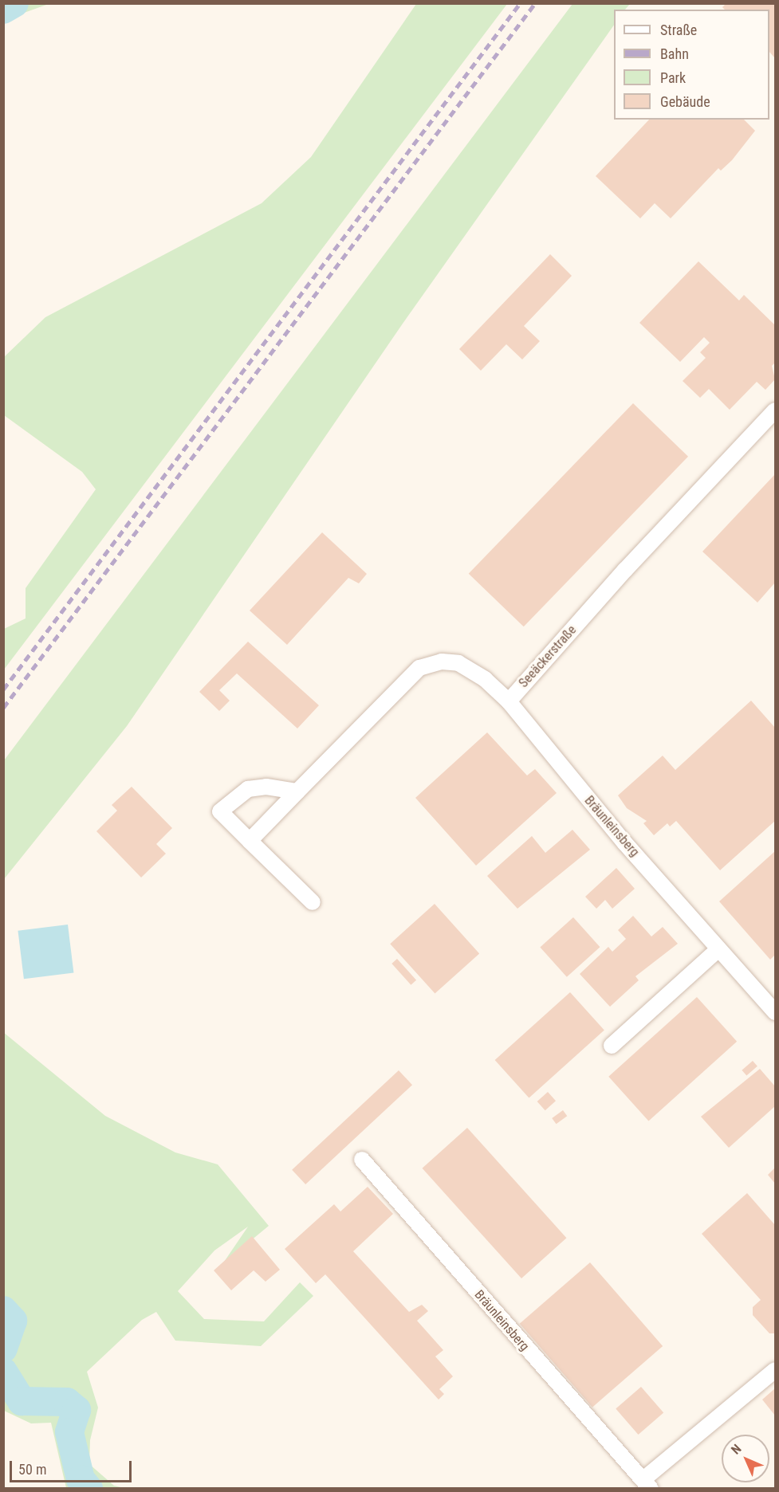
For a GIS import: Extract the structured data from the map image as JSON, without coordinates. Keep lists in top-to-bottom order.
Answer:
{
  "streets": {
    "street": ["Seeäckerstraße", "Bräunleinsberg"]
  },
  "crossings": [
    ["Seeäckerstraße", "Bräunleinsberg"]
  ],
  "legend": [
    "Straße",
    "Bahn",
    "Park",
    "Gebäude"
  ],
  "scale_bar": "50 m",
  "north": "top left"
}
